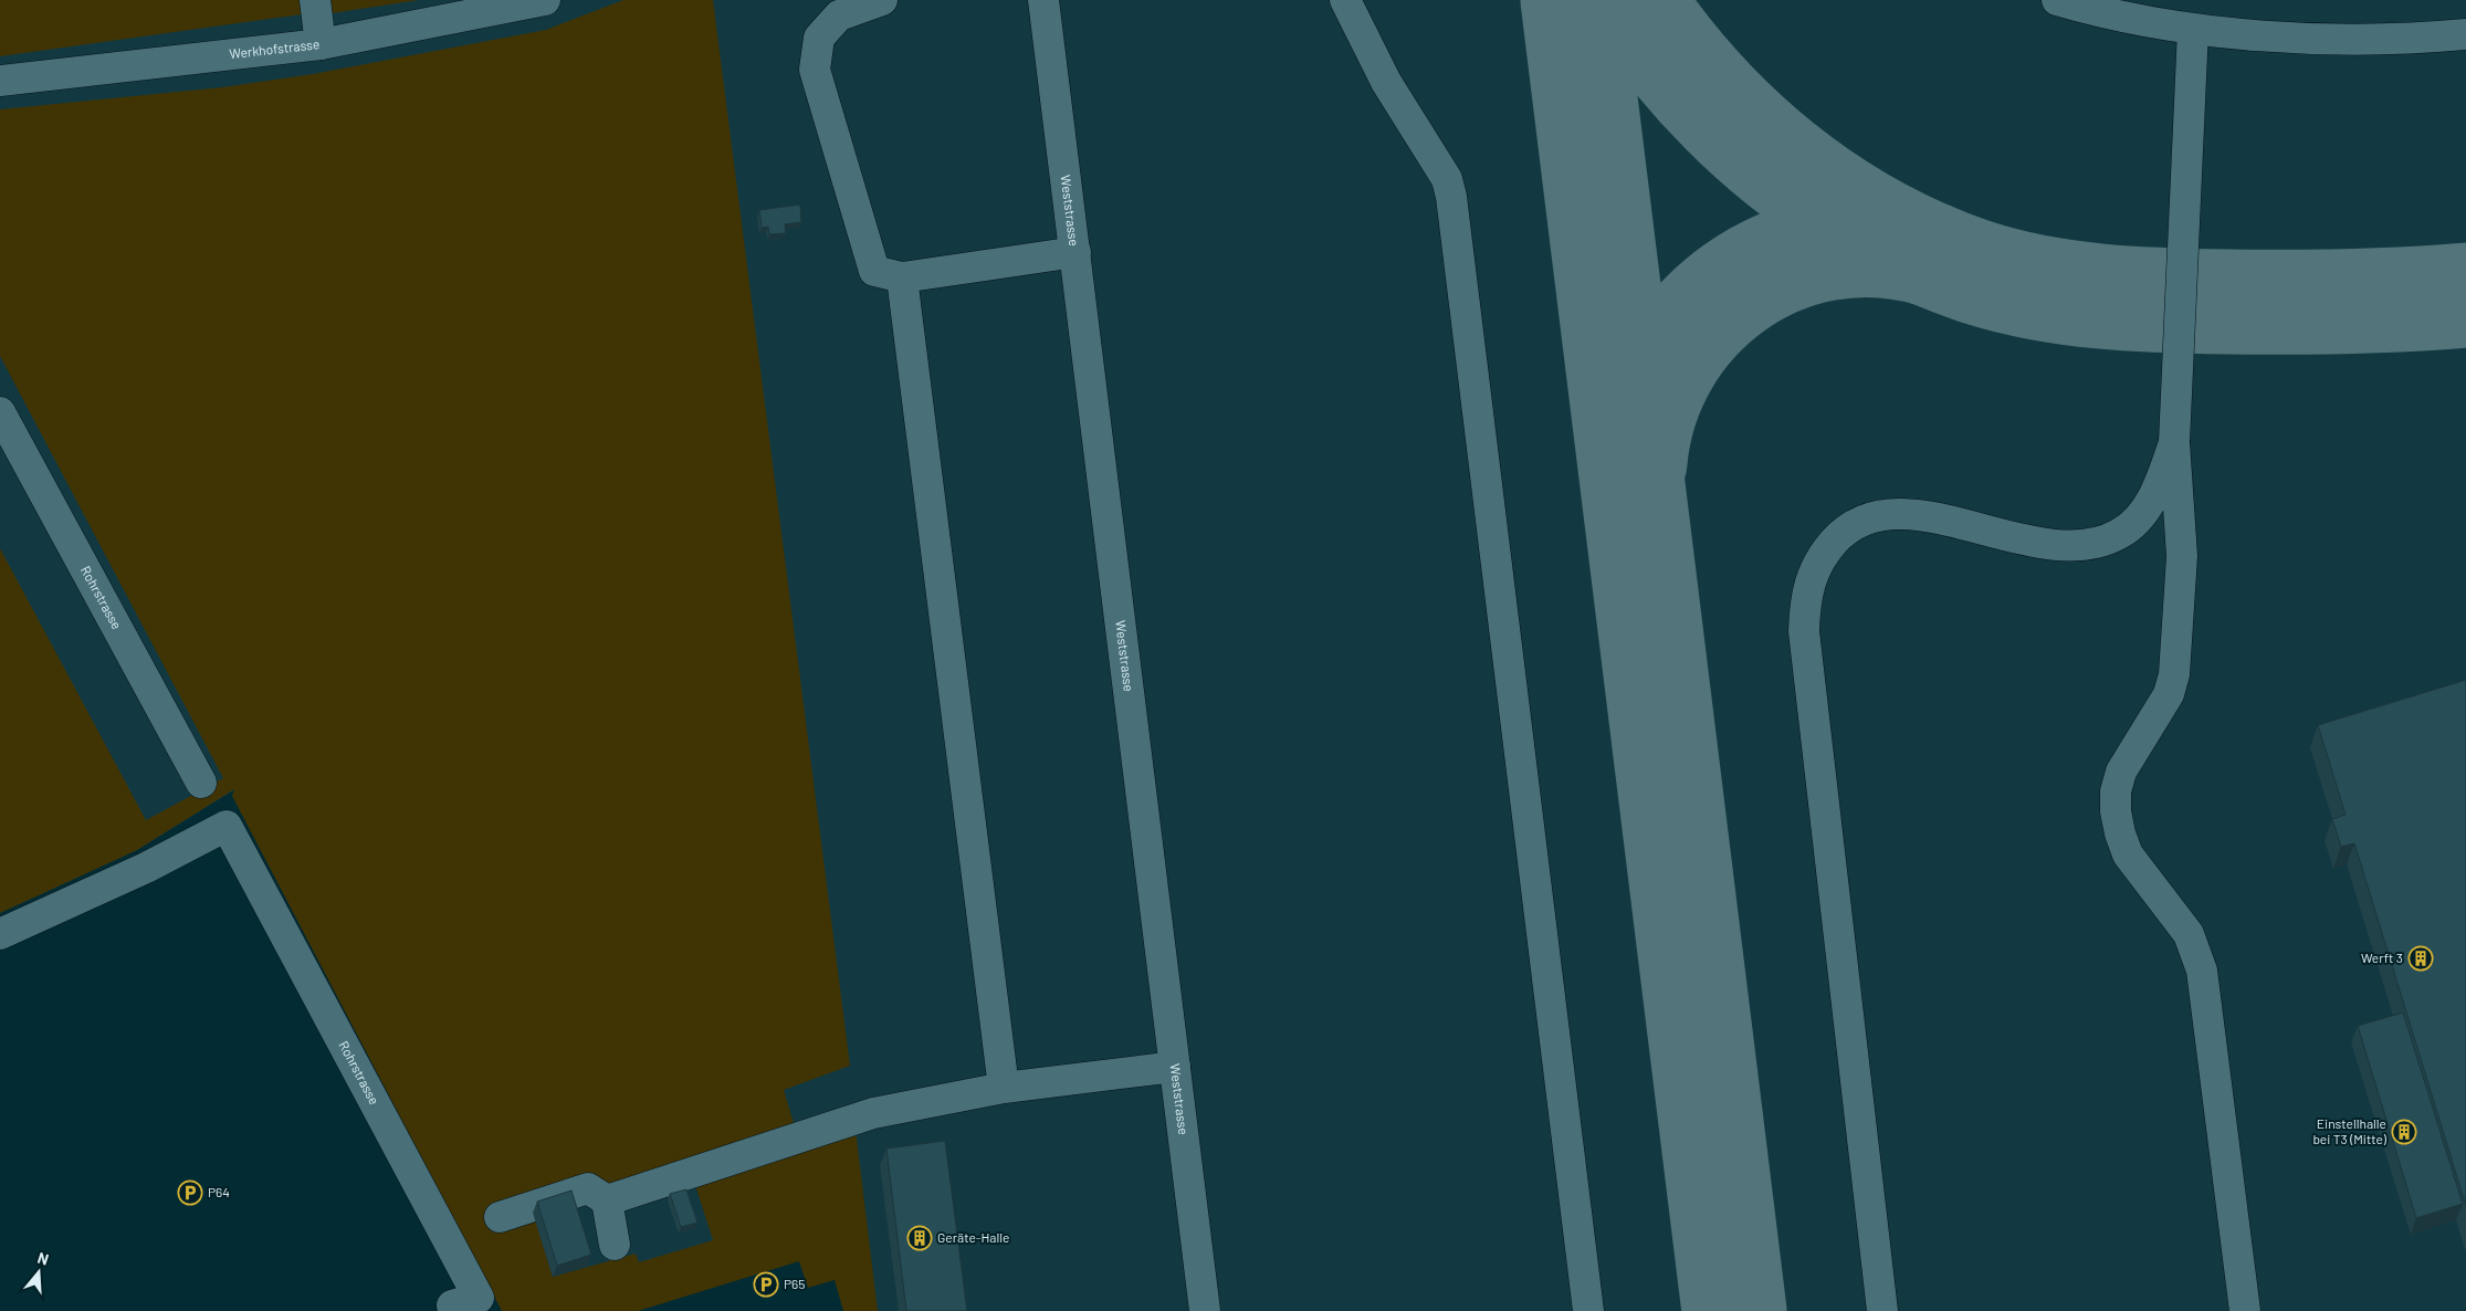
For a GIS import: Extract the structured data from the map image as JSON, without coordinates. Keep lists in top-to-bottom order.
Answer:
{
  "streets": {
    "lane": ["Werkhofstrasse", "Weststrasse", "Rohrstrasse"]
  },
  "places": {
    "building": ["Werft 3", "Einstellhalle bei T3 (Mitte)", "Geräte-Halle"],
    "parking": ["P64", "P65"]
  },
  "north": "top"
}
